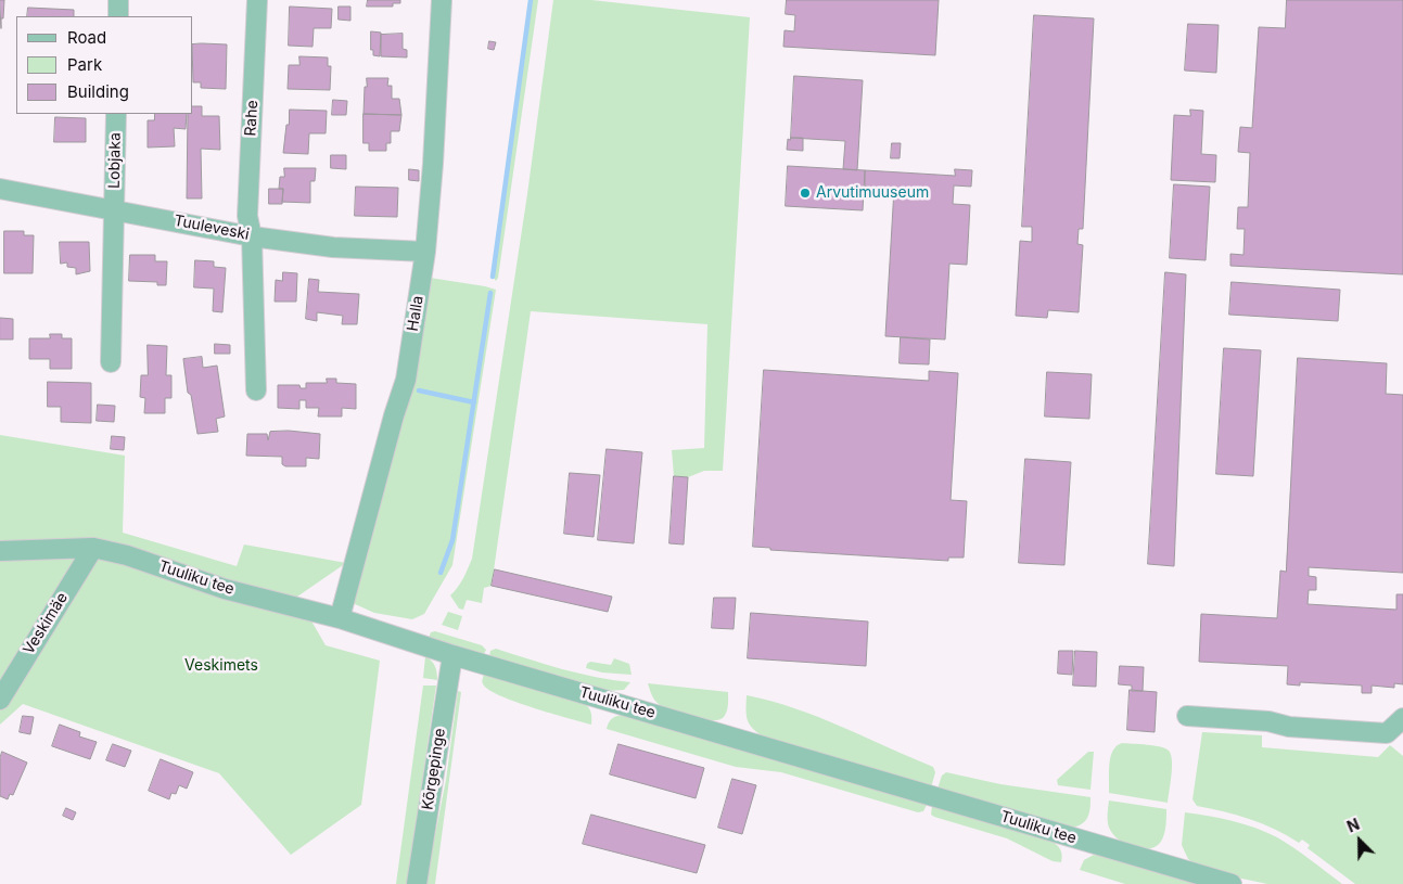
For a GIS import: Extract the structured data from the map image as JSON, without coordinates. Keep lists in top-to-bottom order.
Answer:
{
  "streets": {
    "street": [
      "Rahe",
      "Lobjaka",
      "Tuuleveski",
      "Halla",
      "Tuuliku tee",
      "Veskimäe",
      "Kõrgepinge"
    ]
  },
  "crossings": [
    ["Rahe", "Tuuleveski"],
    ["Lobjaka", "Tuuleveski"],
    ["Tuuleveski", "Halla"],
    ["Halla", "Tuuliku tee"],
    ["Tuuliku tee", "Veskimäe"],
    ["Tuuliku tee", "Kõrgepinge"]
  ],
  "parks": ["Veskimets"],
  "places": ["Arvutimuuseum"],
  "legend": ["Road", "Park", "Building"],
  "north": "top left"
}
